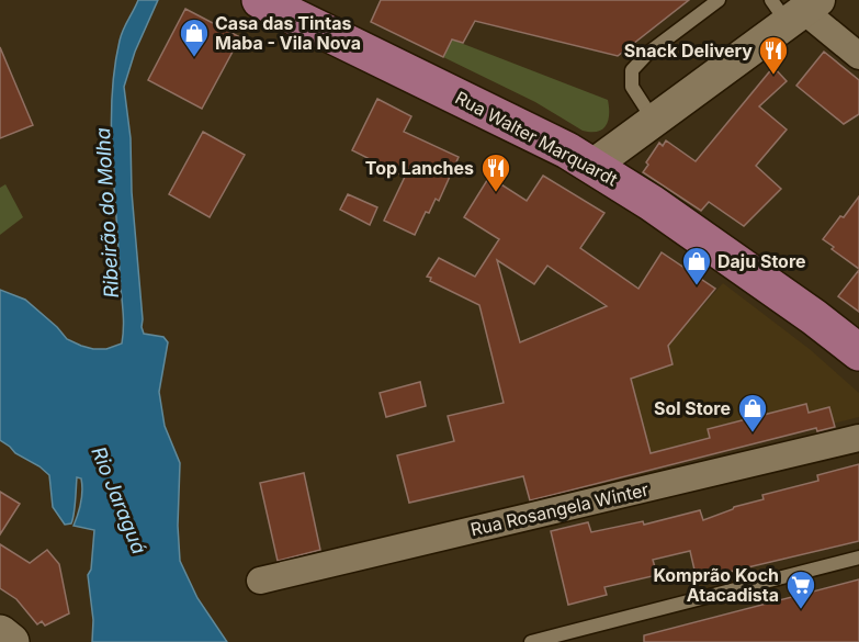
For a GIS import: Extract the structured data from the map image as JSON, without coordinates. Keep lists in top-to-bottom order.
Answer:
{
  "streets": {
    "main road": ["Rua Walter Marquardt"],
    "street": ["Rua Rosangela Winter"]
  },
  "water": ["Ribeirão do Molha", "Rio Jaraguá"],
  "places": {
    "shop": ["Casa das Tintas Maba - Vila Nova", "Daju Store", "Sol Store"],
    "restaurant": ["Snack Delivery", "Top Lanches"],
    "supermarket": ["Komprão Koch Atacadista"]
  }
}
